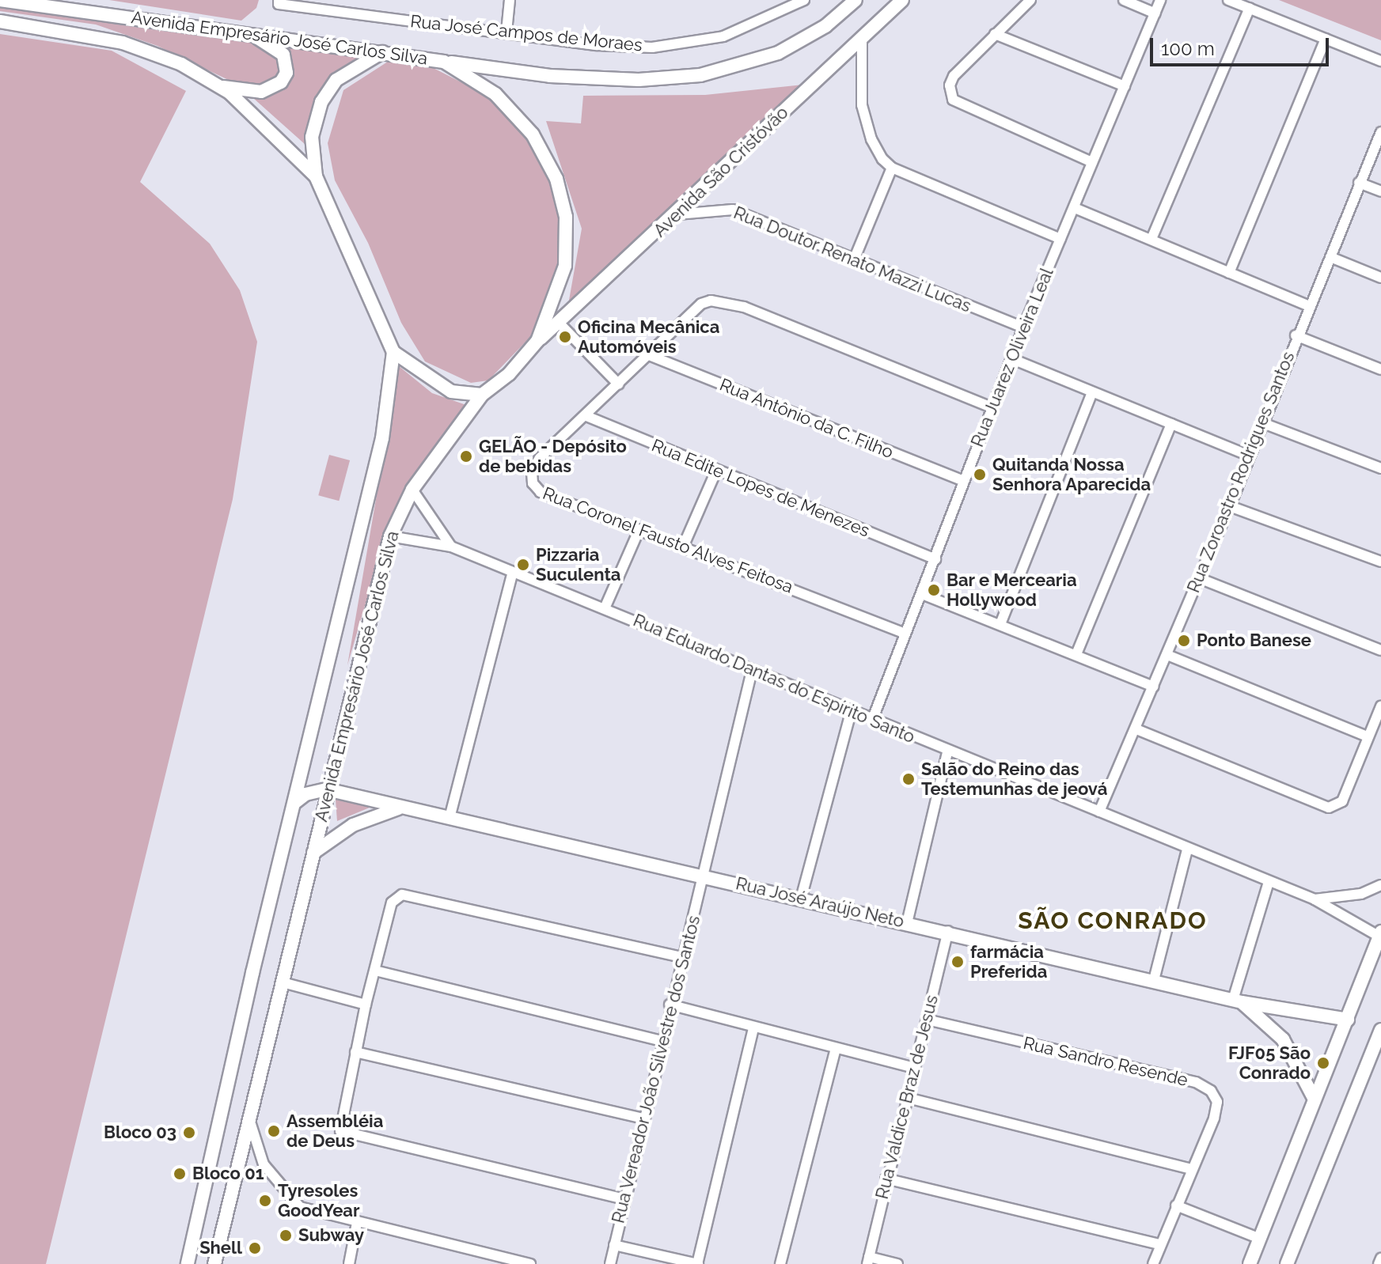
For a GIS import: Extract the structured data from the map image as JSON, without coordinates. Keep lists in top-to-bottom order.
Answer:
{
  "streets": {
    "main road": ["Avenida Empresário José Carlos Silva", "Avenida São Cristóvão", "Rua José Araújo Neto"],
    "street": [
      "Rua José Campos de Moraes",
      "Rua Doutor Renato Mazzi Lucas",
      "Rua Juarez Oliveira Leal",
      "Rua Antônio da C. Filho",
      "Rua Zoroastro Rodrigues Santos",
      "Rua Edite Lopes de Menezes",
      "Rua Coronel Fausto Alves Feitosa",
      "Rua Eduardo Dantas do Espírito Santo",
      "Rua Sandro Resende",
      "Rua Vereador João Silvestre dos Santos",
      "Rua Valdice Braz de Jesus"
    ]
  },
  "crossings": [
    ["Avenida Empresário José Carlos Silva", "Avenida São Cristóvão"],
    ["Avenida Empresário José Carlos Silva", "Rua Eduardo Dantas do Espírito Santo"],
    ["Avenida Empresário José Carlos Silva", "Rua José Araújo Neto"],
    ["Avenida São Cristóvão", "Rua Doutor Renato Mazzi Lucas"],
    ["Rua Doutor Renato Mazzi Lucas", "Rua Juarez Oliveira Leal"],
    ["Rua Juarez Oliveira Leal", "Rua Antônio da C. Filho"],
    ["Rua Juarez Oliveira Leal", "Rua Edite Lopes de Menezes"],
    ["Rua Juarez Oliveira Leal", "Rua Coronel Fausto Alves Feitosa"],
    ["Rua Juarez Oliveira Leal", "Rua Eduardo Dantas do Espírito Santo"],
    ["Rua Antônio da C. Filho", "Rua Coronel Fausto Alves Feitosa"],
    ["Rua Zoroastro Rodrigues Santos", "Rua Eduardo Dantas do Espírito Santo"],
    ["Rua Edite Lopes de Menezes", "Rua Coronel Fausto Alves Feitosa"],
    ["Rua Eduardo Dantas do Espírito Santo", "Rua Vereador João Silvestre dos Santos"],
    ["Rua José Araújo Neto", "Rua Vereador João Silvestre dos Santos"],
    ["Rua José Araújo Neto", "Rua Valdice Braz de Jesus"],
    ["Rua Sandro Resende", "Rua Valdice Braz de Jesus"]
  ],
  "districts": ["SÃO CONRADO"],
  "places": [
    "Oficina Mecânica Automóveis",
    "GELÃO - Depósito de bebidas",
    "Quitanda Nossa Senhora Aparecida",
    "Pizzaria Suculenta",
    "Bar e Mercearia Hollywood",
    "Ponto Banese",
    "Salão do Reino das Testemunhas de jeová",
    "farmácia Preferida",
    "FJF05 São Conrado",
    "Assembléia de Deus",
    "Bloco 03",
    "Bloco 01",
    "Tyresoles GoodYear",
    "Subway",
    "Shell"
  ],
  "scale_bar": "100 m"
}
